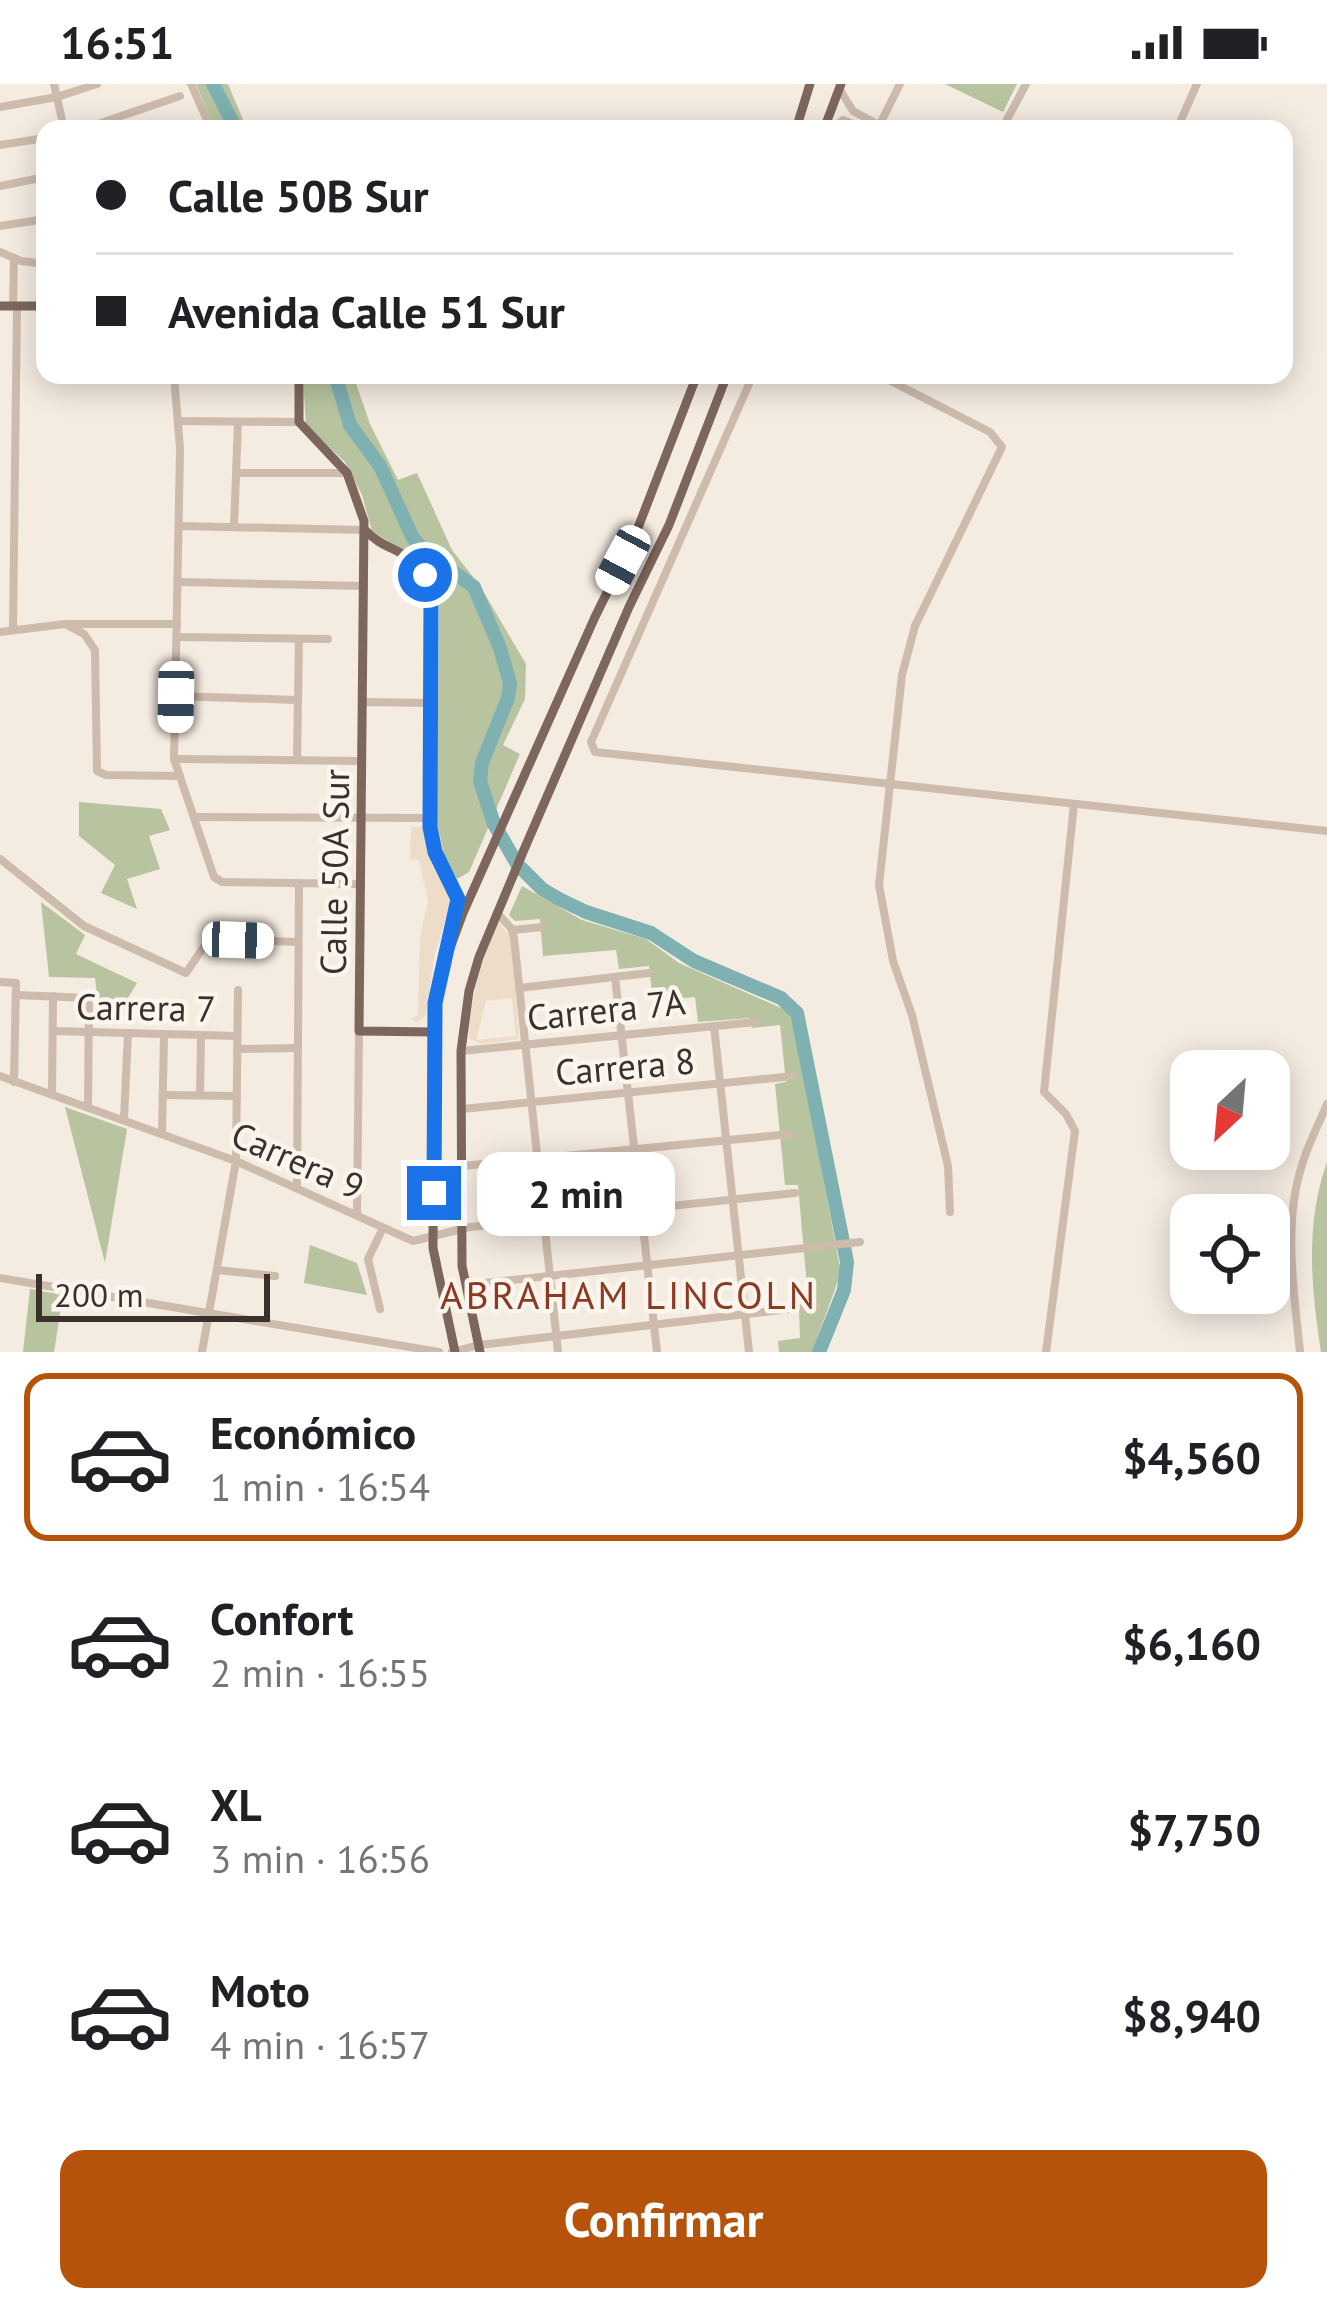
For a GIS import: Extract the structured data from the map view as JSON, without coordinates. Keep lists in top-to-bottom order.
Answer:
{
  "streets": {
    "main road": ["Calle 50A Sur"],
    "street": [
      "Carrera 7",
      "Carrera 7A",
      "Carrera 8",
      "Carrera 9"
    ]
  },
  "crossings": [
    ["Calle 50A Sur", "Carrera 9"]
  ],
  "districts": ["ABRAHAM LINCOLN"],
  "scale_bar": "200 m",
  "north": "bottom left",
  "page": {
    "status": "16:51",
    "banner": ["Calle 50B Sur", "Avenida Calle 51 Sur"],
    "bubble": "2 min",
    "scale": "200 m",
    "list": [
      {
        "name": "Económico",
        "note": "1 min · 16:54",
        "value": "$4,560"
      },
      {
        "name": "Confort",
        "note": "2 min · 16:55",
        "value": "$6,160"
      },
      {
        "name": "XL",
        "note": "3 min · 16:56",
        "value": "$7,750"
      },
      {
        "name": "Moto",
        "note": "4 min · 16:57",
        "value": "$8,940"
      }
    ],
    "buttons": "Confirmar"
  }
}
